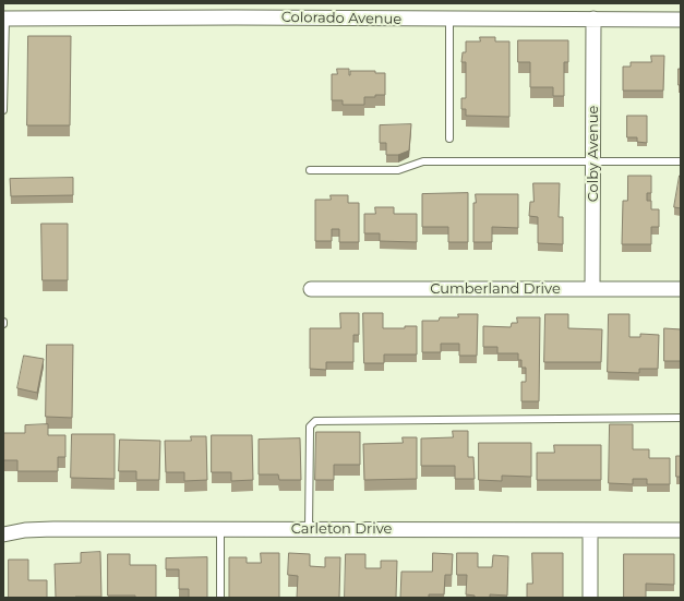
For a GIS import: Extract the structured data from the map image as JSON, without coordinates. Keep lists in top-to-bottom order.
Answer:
{
  "streets": {
    "street": [
      "Colorado Avenue",
      "Colby Avenue",
      "Cumberland Drive",
      "Carleton Drive"
    ]
  },
  "crossings": [
    ["Colorado Avenue", "Colby Avenue"],
    ["Colby Avenue", "Cumberland Drive"]
  ]
}
